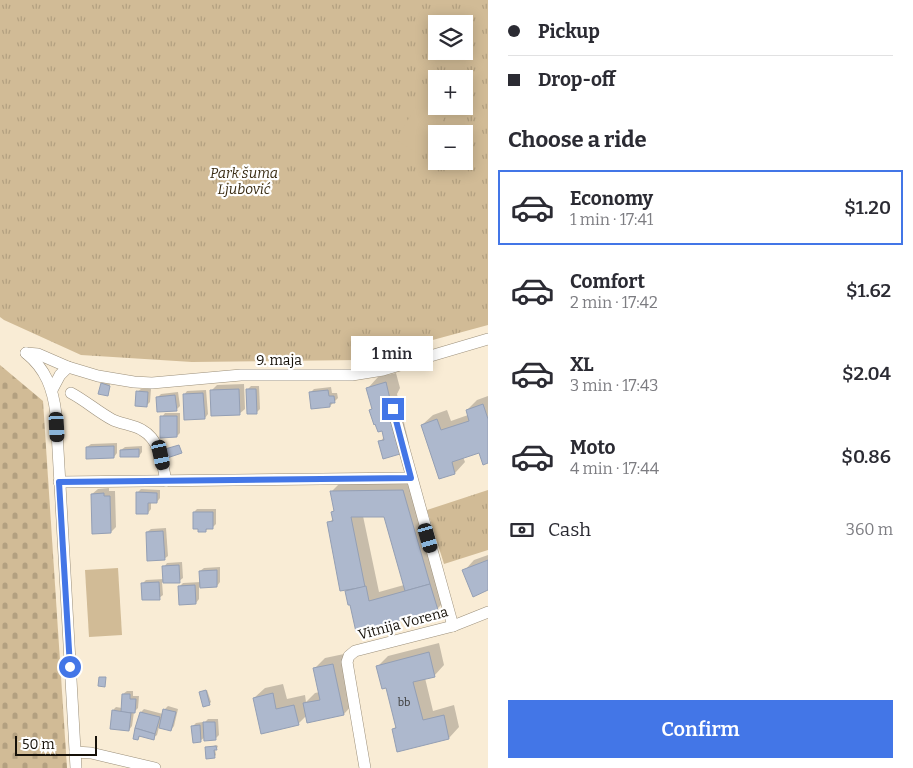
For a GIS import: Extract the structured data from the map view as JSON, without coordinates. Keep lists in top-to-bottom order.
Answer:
{
  "streets": {
    "street": ["9. maja", "Vitnija Vorena"]
  },
  "parks": ["Park šuma Ljubović"],
  "house_numbers": ["bb"],
  "scale_bar": "50 m",
  "page": {
    "banner": ["Pickup", "Drop-off"],
    "map_buttons": ["+", "−"],
    "heading": "Choose a ride",
    "list": [
      {
        "name": "Economy",
        "note": "1 min · 17:41",
        "value": "$1.20"
      },
      {
        "name": "Comfort",
        "note": "2 min · 17:42",
        "value": "$1.62"
      },
      {
        "name": "XL",
        "note": "3 min · 17:43",
        "value": "$2.04"
      },
      {
        "name": "Moto",
        "note": "4 min · 17:44",
        "value": "$0.86"
      }
    ],
    "bubble": "1 min",
    "pay": ["Cash", "360 m"],
    "buttons": "Confirm",
    "scale": "50 m"
  }
}
